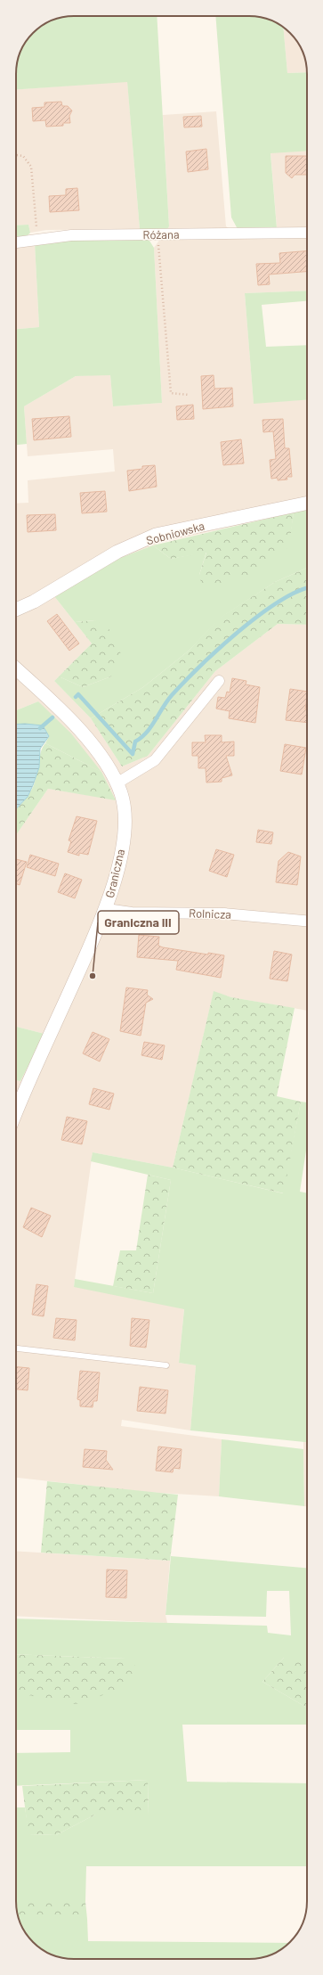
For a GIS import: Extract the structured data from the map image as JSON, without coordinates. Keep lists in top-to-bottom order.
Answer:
{
  "streets": {
    "street": [
      "Różana",
      "Sobniowska",
      "Graniczna",
      "Rolnicza"
    ]
  },
  "crossings": [
    ["Graniczna", "Rolnicza"]
  ],
  "places": ["Graniczna III"]
}
